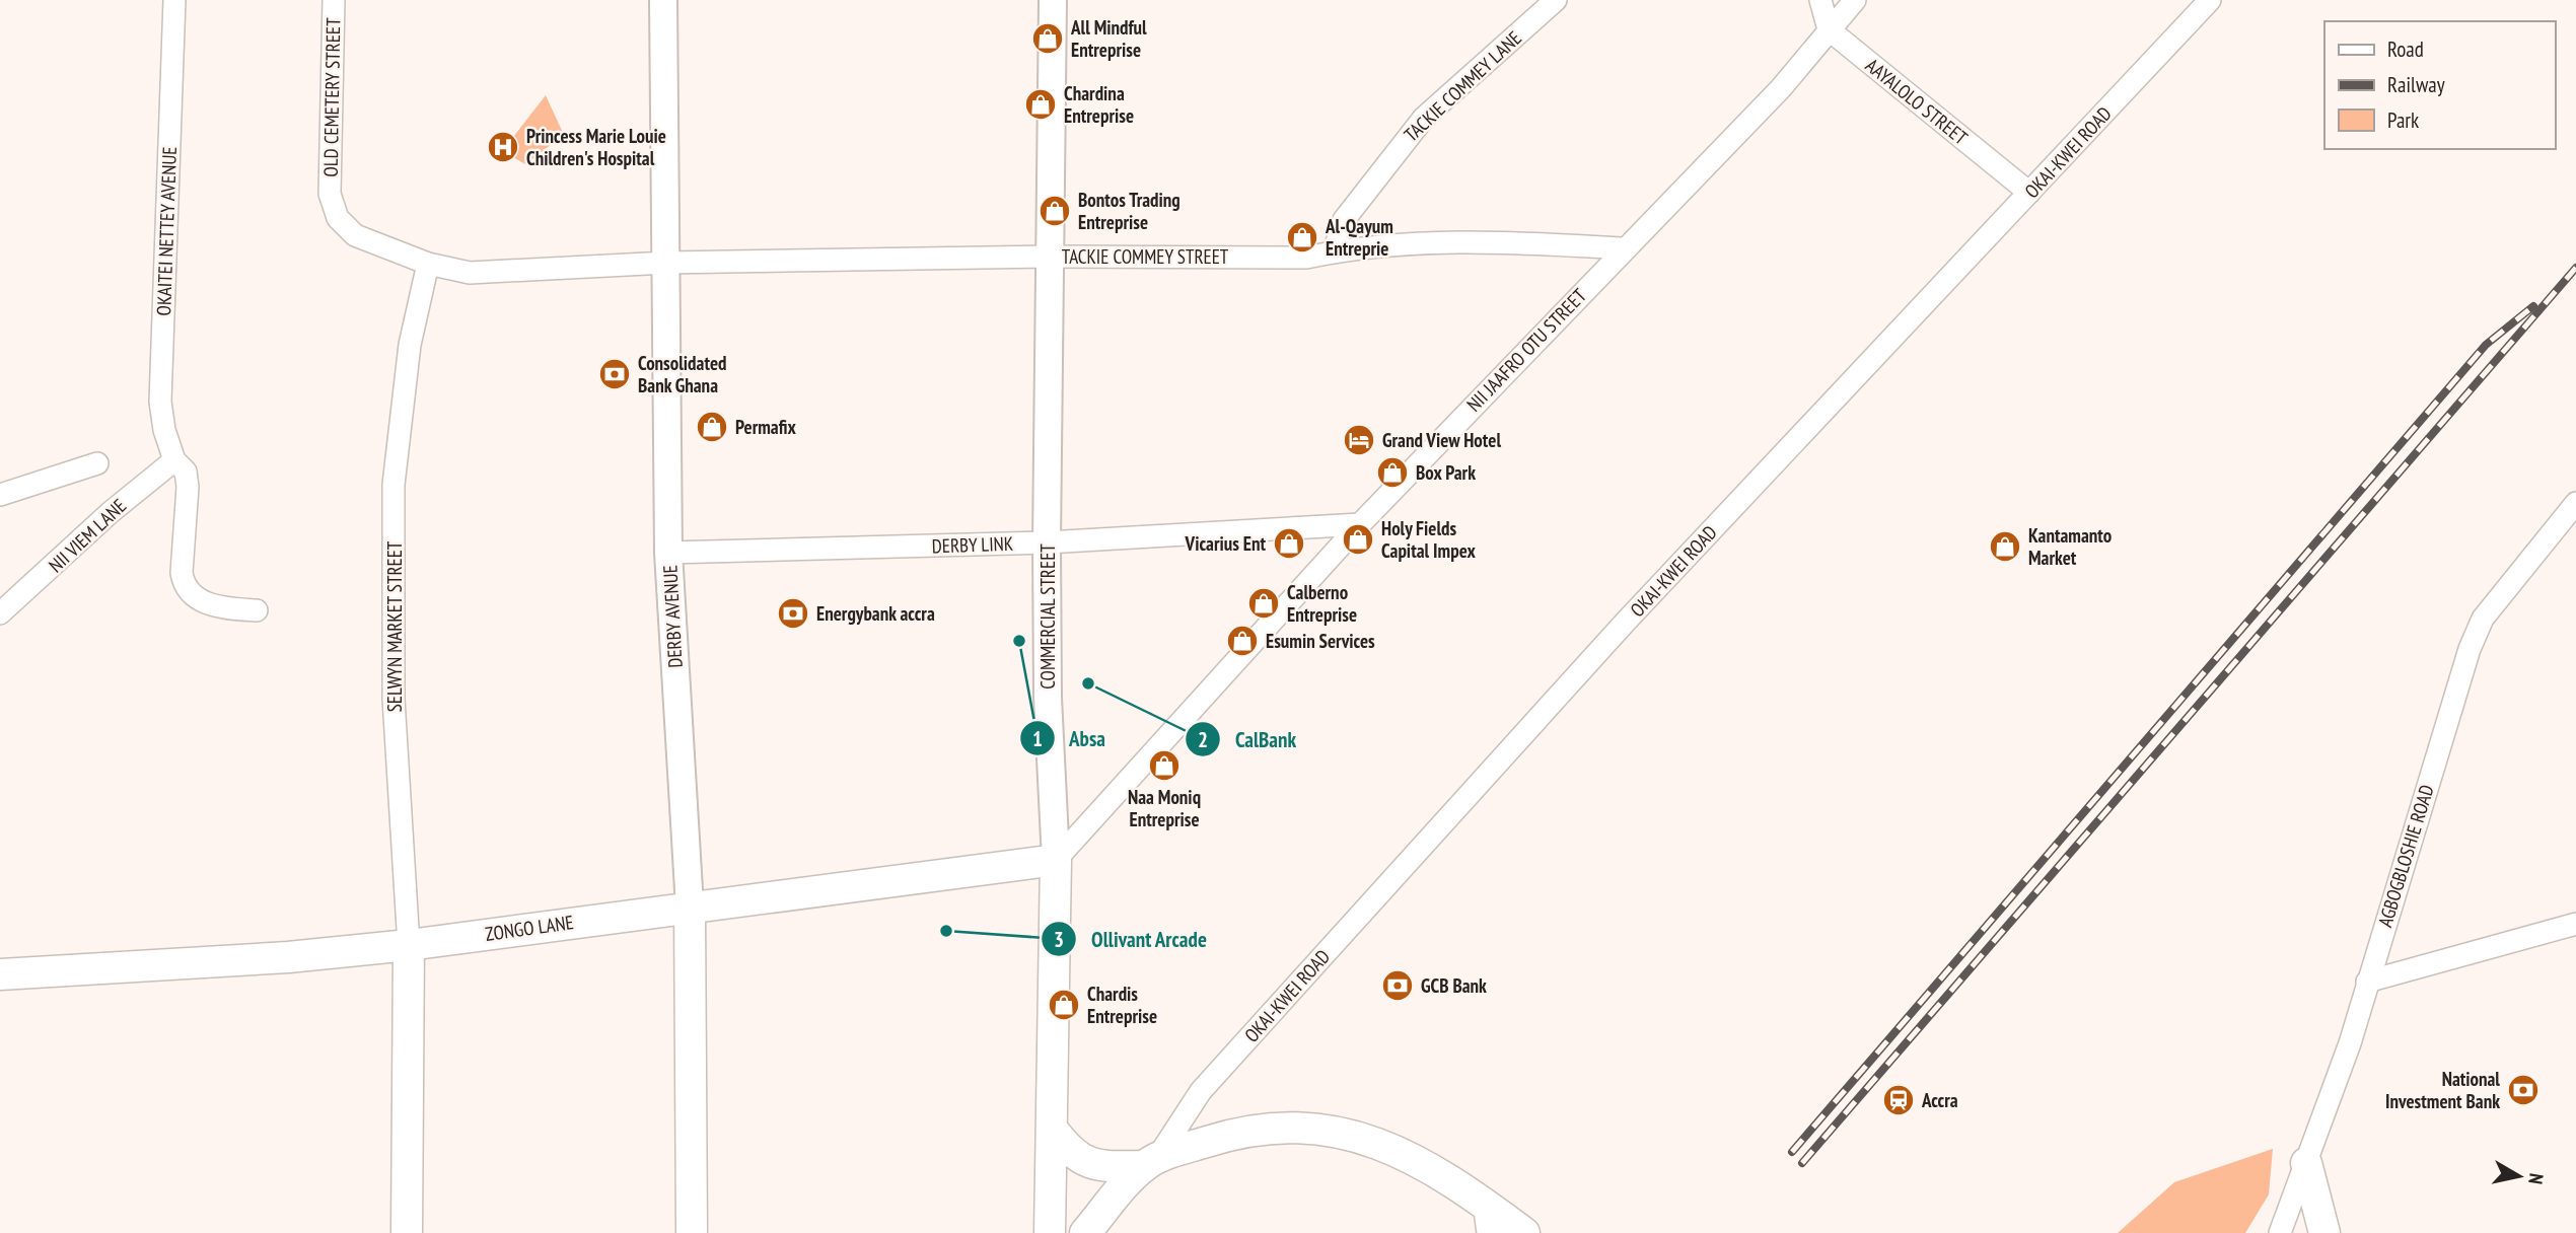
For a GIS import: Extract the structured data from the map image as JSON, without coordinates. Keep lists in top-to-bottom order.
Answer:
{
  "streets": {
    "main road": [
      "DERBY AVENUE",
      "COMMERCIAL STREET",
      "SELWYN MARKET STREET",
      "ZONGO LANE"
    ],
    "street": [
      "TACKIE COMMEY LANE",
      "OLD CEMETERY STREET",
      "AAYALOLO STREET",
      "OKAI-KWEI ROAD",
      "OKAITEI NETTEY AVENUE",
      "TACKIE COMMEY STREET",
      "NII JAAFRO OTU STREET",
      "NII VIEM LANE",
      "DERBY LINK",
      "AGBOGBLOSHIE ROAD"
    ]
  },
  "crossings": [
    ["TACKIE COMMEY LANE", "TACKIE COMMEY STREET"],
    ["OLD CEMETERY STREET", "SELWYN MARKET STREET"],
    ["AAYALOLO STREET", "OKAI-KWEI ROAD"],
    ["AAYALOLO STREET", "NII JAAFRO OTU STREET"],
    ["OKAITEI NETTEY AVENUE", "NII VIEM LANE"],
    ["TACKIE COMMEY STREET", "NII JAAFRO OTU STREET"],
    ["TACKIE COMMEY STREET", "DERBY AVENUE"],
    ["TACKIE COMMEY STREET", "COMMERCIAL STREET"],
    ["NII JAAFRO OTU STREET", "DERBY LINK"],
    ["NII JAAFRO OTU STREET", "COMMERCIAL STREET"],
    ["NII JAAFRO OTU STREET", "ZONGO LANE"],
    ["DERBY LINK", "DERBY AVENUE"],
    ["DERBY LINK", "COMMERCIAL STREET"],
    ["DERBY AVENUE", "ZONGO LANE"],
    ["COMMERCIAL STREET", "ZONGO LANE"],
    ["SELWYN MARKET STREET", "ZONGO LANE"]
  ],
  "places": {
    "shop": [
      "All Mindful Entreprise",
      "Chardina Entreprise",
      "Bontos Trading Entreprise",
      "Al-Qayum Entreprie",
      "Permafix",
      "Box Park",
      "Holy Fields Capital Impex",
      "Vicarius Ent",
      "Kantamanto Market",
      "Calberno Entreprise",
      "Esumin Services",
      "Naa Moniq Entreprise",
      "Chardis Entreprise"
    ],
    "hospital": ["Princess Marie Louie Children's Hospital"],
    "bank": [
      "Consolidated Bank Ghana",
      "Energybank accra",
      "GCB Bank",
      "National Investment Bank"
    ],
    "hotel": ["Grand View Hotel"],
    "other": ["Absa", "CalBank", "Ollivant Arcade"],
    "station": ["Accra"]
  },
  "legend": ["Road", "Railway", "Park"],
  "north": "right"
}
